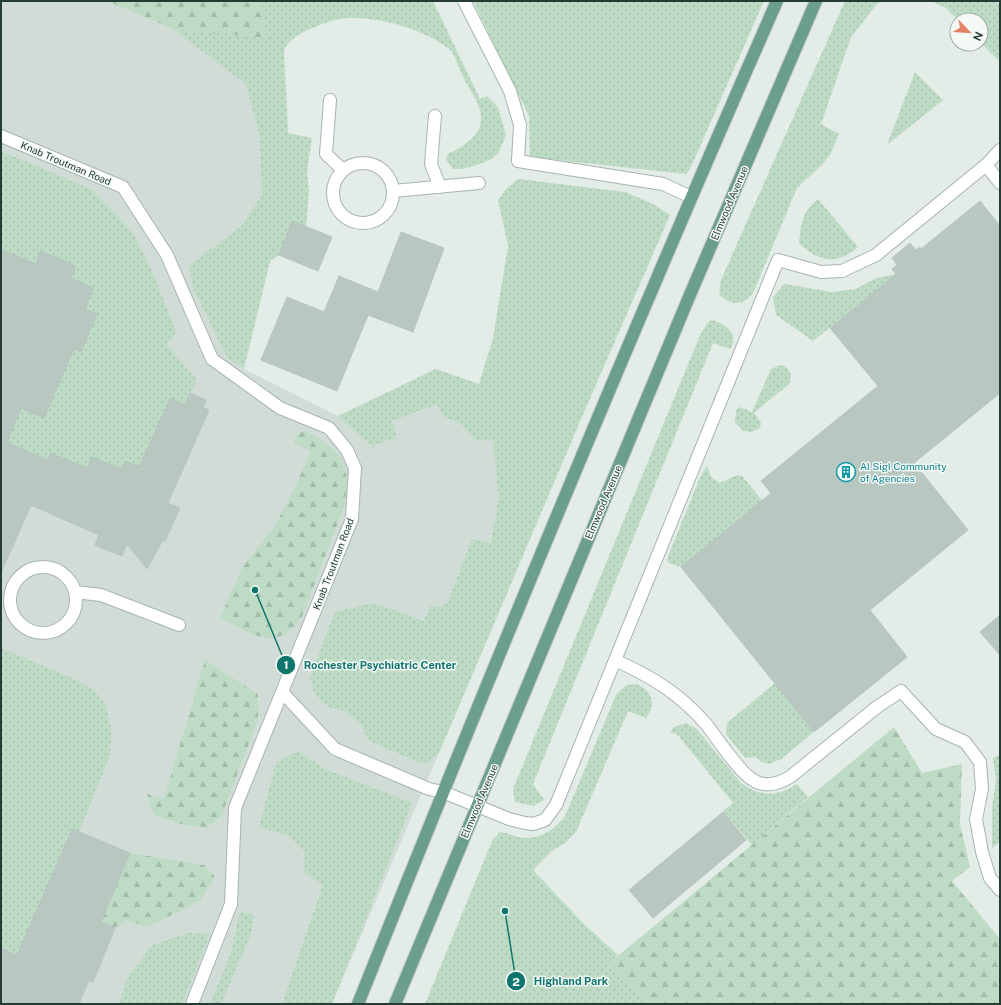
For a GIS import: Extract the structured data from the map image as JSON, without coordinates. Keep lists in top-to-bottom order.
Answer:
{
  "streets": {
    "main road": ["Elmwood Avenue"],
    "street": ["Knab Troutman Road"]
  },
  "places": {
    "building": ["Al Sigl Community of Agencies"],
    "other": ["Rochester Psychiatric Center", "Highland Park"]
  },
  "north": "bottom right"
}
